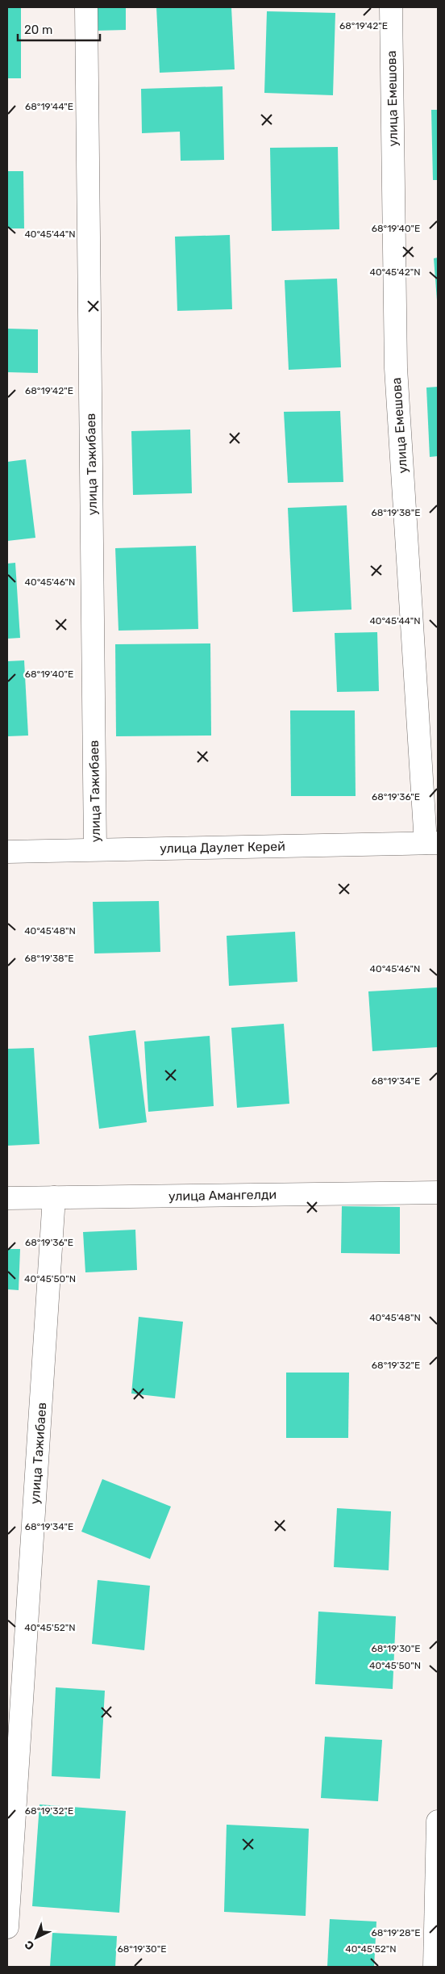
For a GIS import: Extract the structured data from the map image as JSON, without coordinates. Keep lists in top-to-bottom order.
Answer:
{
  "streets": {
    "street": [
      "улица Емешова",
      "улица Тажибаев",
      "улица Даулет Керей",
      "улица Амангелди"
    ]
  },
  "crossings": [
    ["улица Емешова", "улица Даулет Керей"],
    ["улица Тажибаев", "улица Даулет Керей"],
    ["улица Тажибаев", "улица Амангелди"]
  ],
  "scale_bar": "20 m",
  "north": "bottom left",
  "coordinates": [
    "68°19'42\"E",
    "68°19'44\"E",
    "68°19'40\"E",
    "40°45'44\"N",
    "40°45'42\"N",
    "68°19'38\"E",
    "40°45'46\"N",
    "68°19'36\"E",
    "40°45'48\"N",
    "68°19'34\"E",
    "40°45'50\"N",
    "68°19'32\"E",
    "40°45'52\"N",
    "68°19'30\"E",
    "68°19'28\"E"
  ]
}
